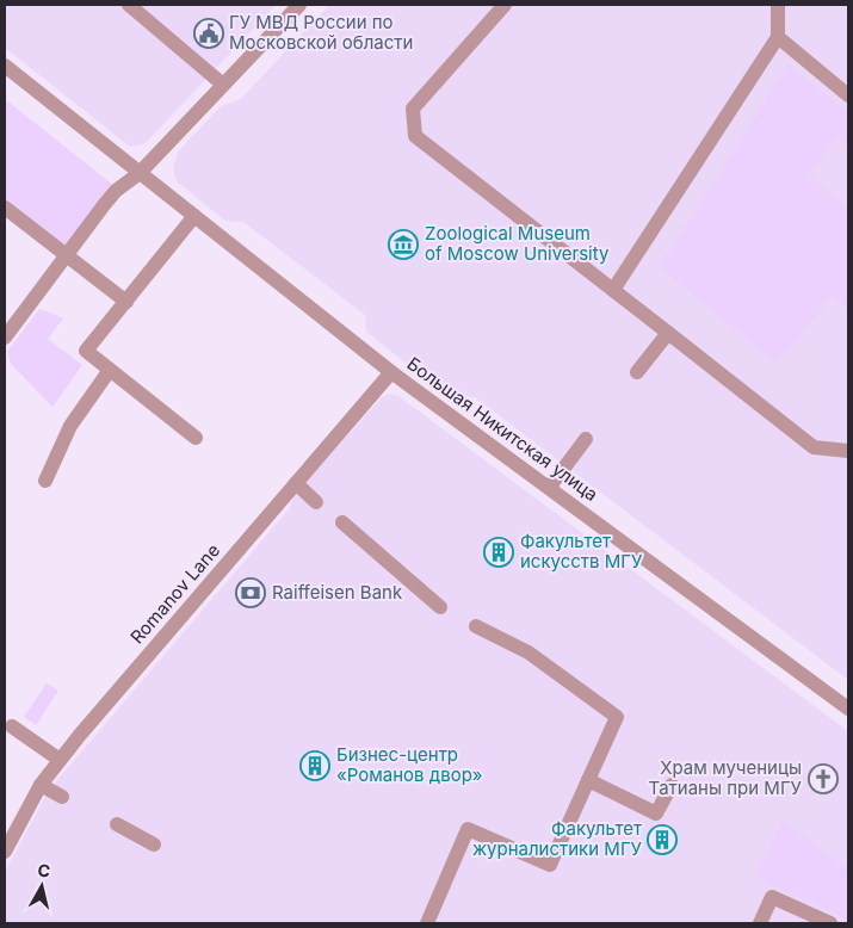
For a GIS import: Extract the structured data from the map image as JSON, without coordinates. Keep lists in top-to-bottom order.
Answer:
{
  "streets": {
    "street": ["Большая Никитская улица", "Romanov Lane"]
  },
  "crossings": [
    ["Большая Никитская улица", "Romanov Lane"]
  ],
  "places": {
    "public building": ["ГУ МВД России по Московской области"],
    "museum": ["Zoological Museum of Moscow University"],
    "building": ["Факультет искусств МГУ", "Бизнес-центр «Романов двор»", "Факультет журналистики МГУ"],
    "bank": ["Raiffeisen Bank"],
    "church": ["Храм мученицы Татианы при МГУ"]
  },
  "north": "top"
}
